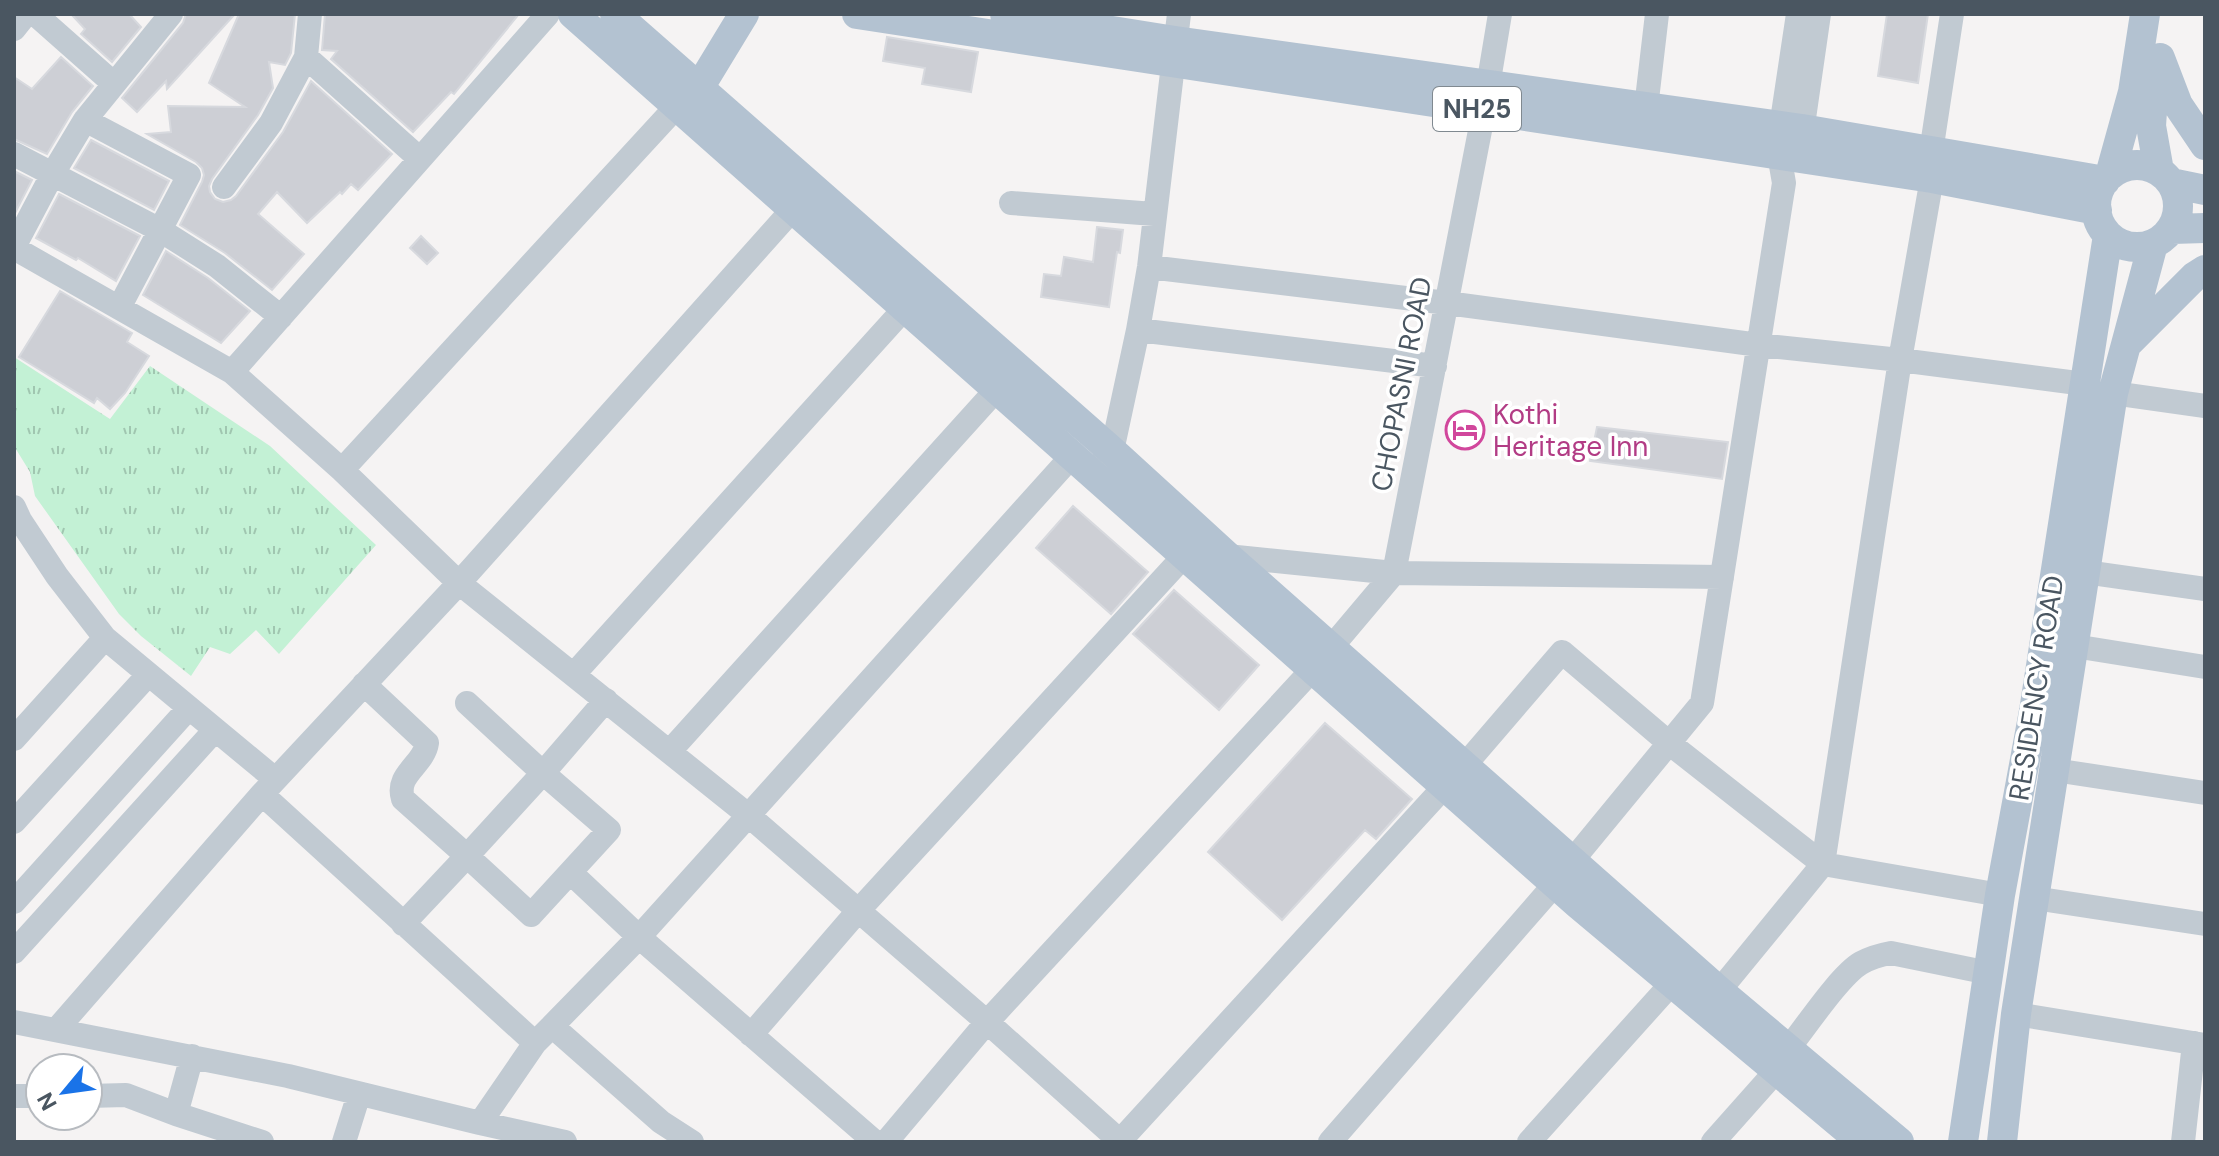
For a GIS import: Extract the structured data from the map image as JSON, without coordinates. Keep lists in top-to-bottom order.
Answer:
{
  "streets": {
    "main road": ["NH25", "RESIDENCY ROAD"],
    "street": ["CHOPASNI ROAD"]
  },
  "crossings": [
    ["NH25", "CHOPASNI ROAD"],
    ["NH25", "RESIDENCY ROAD"]
  ],
  "places": {
    "hotel": ["Kothi Heritage Inn"]
  },
  "north": "bottom left"
}
